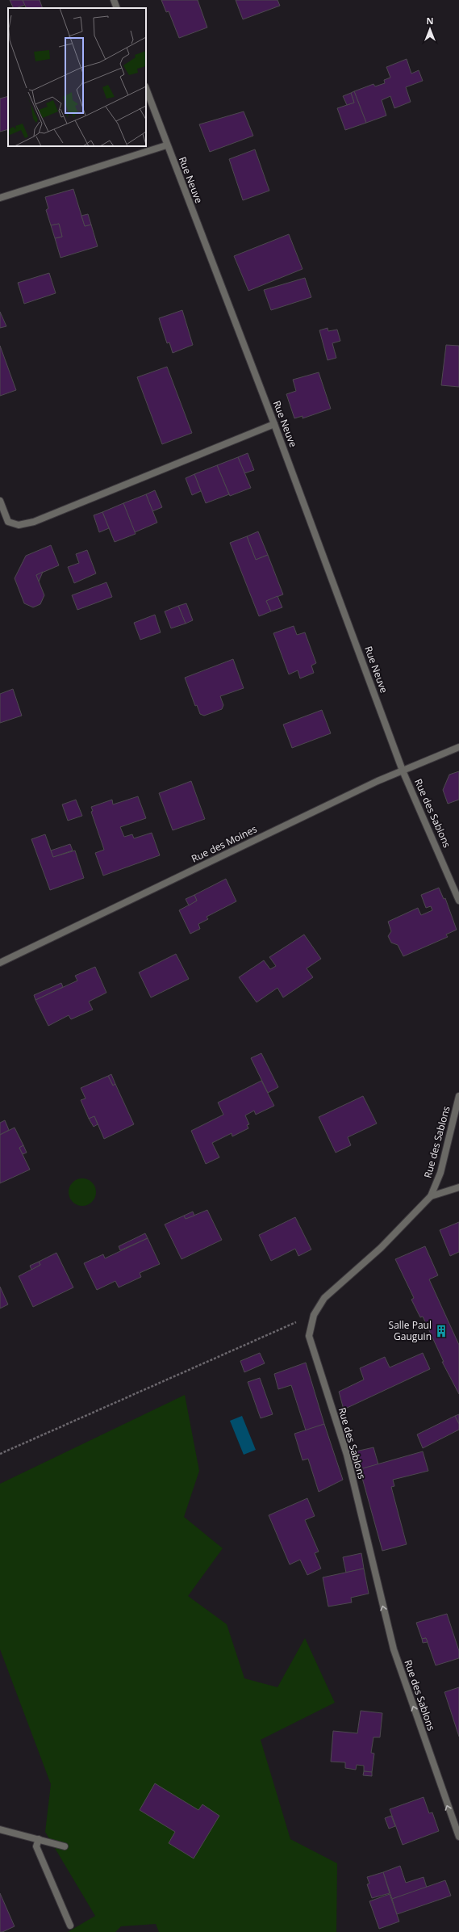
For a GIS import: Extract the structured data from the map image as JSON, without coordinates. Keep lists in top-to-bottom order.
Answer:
{
  "streets": {
    "street": ["Rue Neuve", "Rue des Sablons", "Rue des Moines"]
  },
  "crossings": [
    ["Rue Neuve", "Rue des Sablons"],
    ["Rue Neuve", "Rue des Moines"],
    ["Rue des Sablons", "Rue des Moines"]
  ],
  "one_way": ["Rue des Sablons"],
  "places": {
    "building": ["Salle Paul Gauguin"]
  },
  "north": "top"
}
